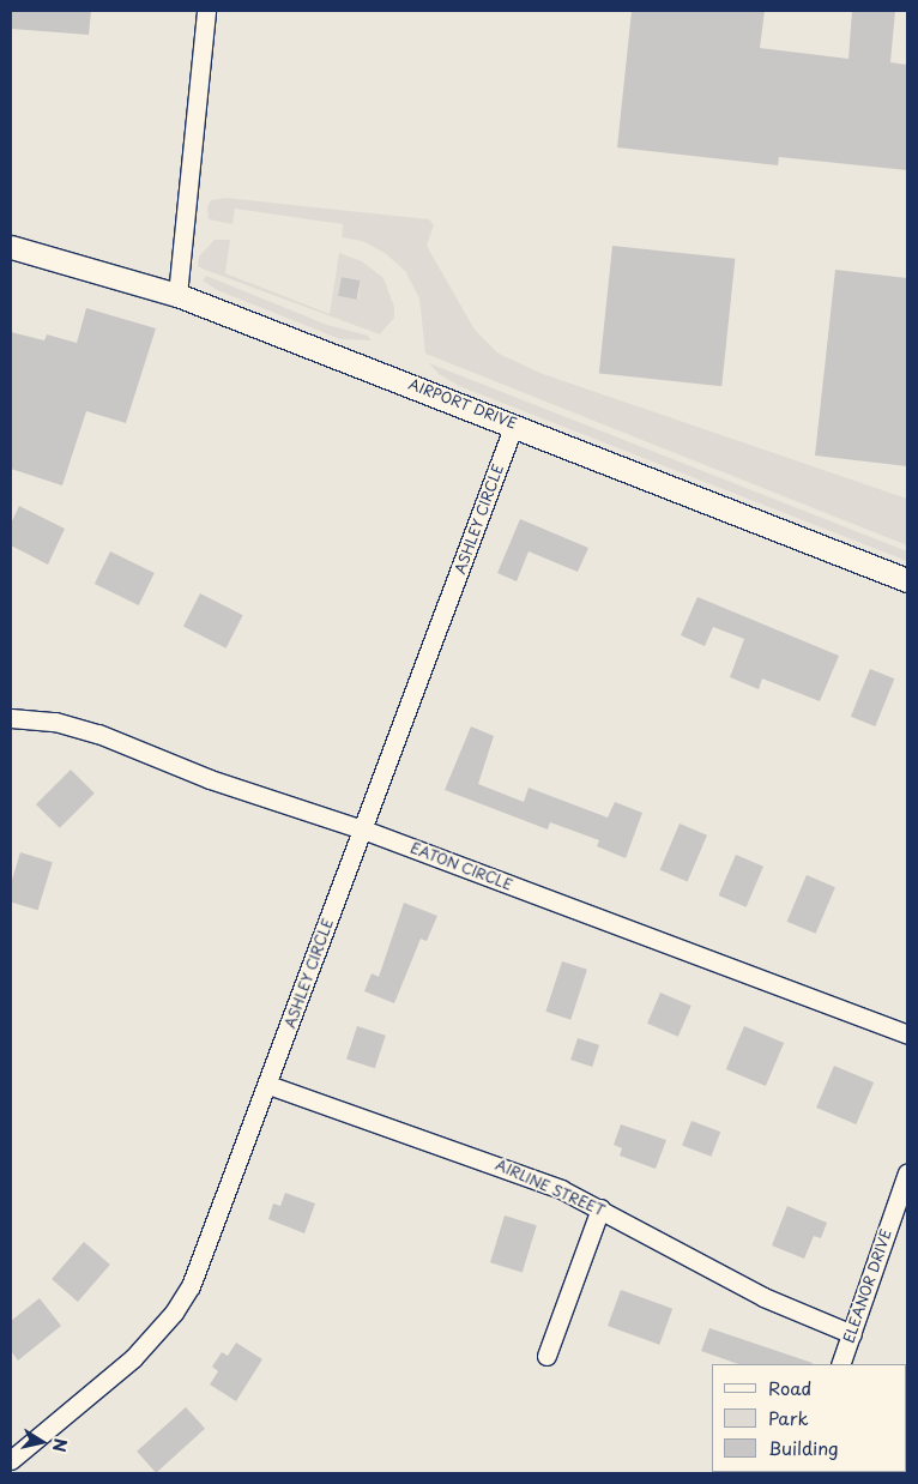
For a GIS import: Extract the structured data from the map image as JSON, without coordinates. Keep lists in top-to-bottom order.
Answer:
{
  "streets": {
    "street": [
      "AIRPORT DRIVE",
      "ASHLEY CIRCLE",
      "EATON CIRCLE",
      "AIRLINE STREET",
      "ELEANOR DRIVE"
    ]
  },
  "crossings": [
    ["AIRPORT DRIVE", "ASHLEY CIRCLE"],
    ["ASHLEY CIRCLE", "EATON CIRCLE"],
    ["ASHLEY CIRCLE", "AIRLINE STREET"],
    ["AIRLINE STREET", "ELEANOR DRIVE"]
  ],
  "legend": ["Road", "Park", "Building"],
  "north": "right"
}
